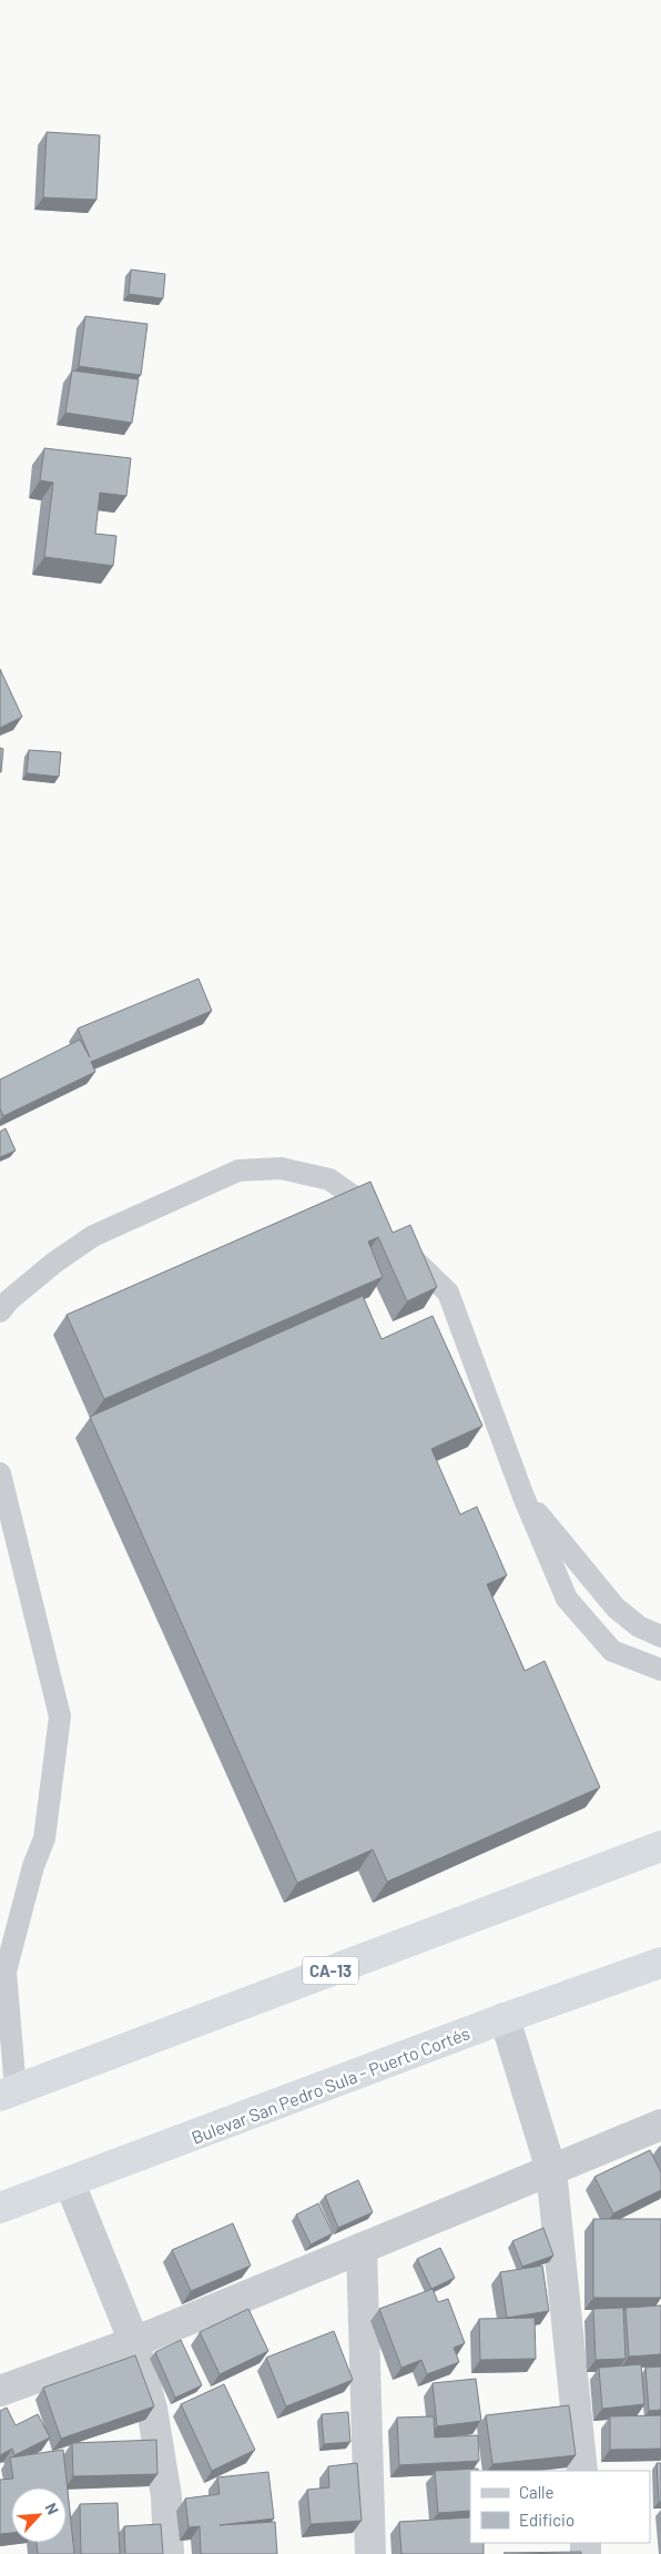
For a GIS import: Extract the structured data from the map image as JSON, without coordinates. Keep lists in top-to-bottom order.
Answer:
{
  "streets": {
    "highway": ["CA-13", "Bulevar San Pedro Sula - Puerto Cortés"]
  },
  "legend": ["Calle", "Edificio"],
  "north": "top right"
}
